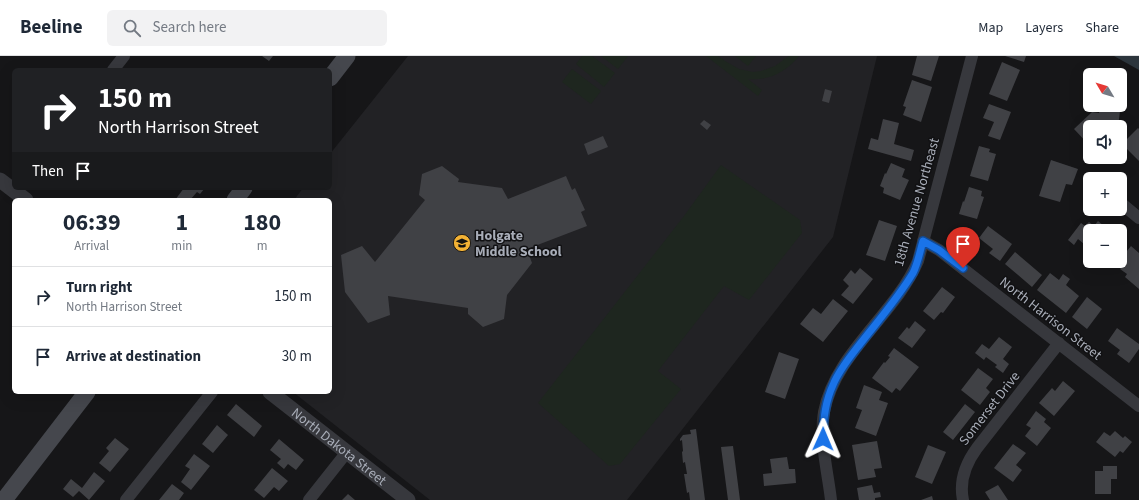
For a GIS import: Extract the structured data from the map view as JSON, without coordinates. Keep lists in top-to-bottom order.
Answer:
{
  "streets": {
    "street": [
      "18th Avenue Northeast",
      "North Harrison Street",
      "Somerset Drive",
      "North Dakota Street"
    ]
  },
  "crossings": [
    ["18th Avenue Northeast", "North Harrison Street"],
    ["North Harrison Street", "Somerset Drive"]
  ],
  "places": {
    "school or university": ["Holgate Middle School"]
  },
  "north": "top left",
  "page": {
    "header": "Beeline",
    "search": "Search here",
    "nav": ["Map", "Layers", "Share"],
    "map_buttons": ["+", "−"],
    "turn": ["150 m", "North Harrison Street"],
    "then": "Then",
    "eta": [
      "06:39",
      "Arrival",
      "1",
      "min",
      "180",
      "m"
    ],
    "list": [
      {
        "name": "Turn right",
        "note": "North Harrison Street",
        "value": "150 m"
      },
      {
        "name": "Arrive at destination",
        "value": "30 m"
      }
    ]
  }
}
